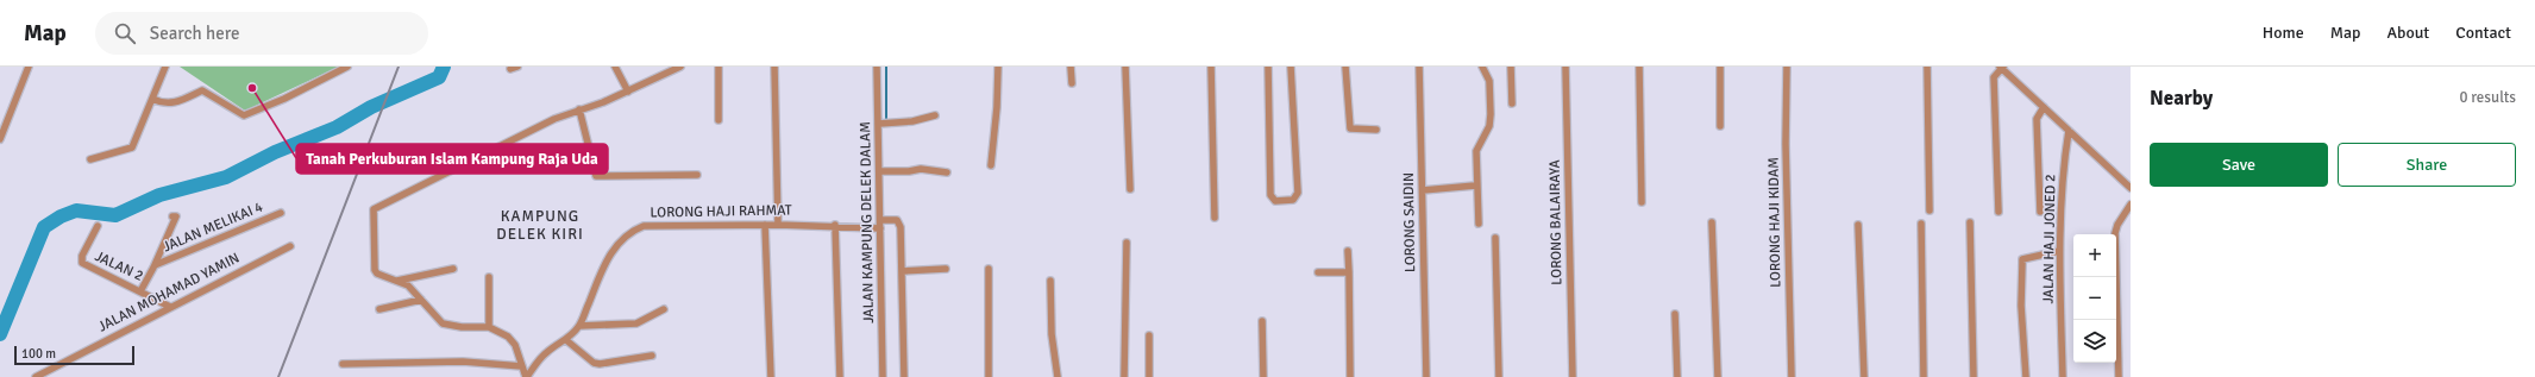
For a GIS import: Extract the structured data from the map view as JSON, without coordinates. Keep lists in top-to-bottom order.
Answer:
{
  "streets": {
    "street": [
      "LORONG HAJI RAHMAT",
      "JALAN KAMPUNG DELEK DALAM",
      "LORONG SAIDIN",
      "LORONG BALAIRAYA",
      "LORONG HAJI KIDAM",
      "JALAN MELIKAI 4",
      "JALAN HAJI JONED 2",
      "JALAN 2",
      "JALAN MOHAMAD YAMIN"
    ]
  },
  "crossings": [
    ["LORONG HAJI RAHMAT", "JALAN KAMPUNG DELEK DALAM"],
    ["JALAN 2", "JALAN MOHAMAD YAMIN"]
  ],
  "districts": ["KAMPUNG DELEK KIRI"],
  "places": ["Tanah Perkuburan Islam Kampung Raja Uda"],
  "scale_bar": "100 m",
  "page": {
    "header": "Map",
    "search": "Search here",
    "nav": [
      "Home",
      "Map",
      "About",
      "Contact"
    ],
    "heading": ["Nearby", "0 results"],
    "buttons": ["Save", "Share"],
    "map_buttons": ["+", "−"],
    "scale": "100 m"
  }
}
